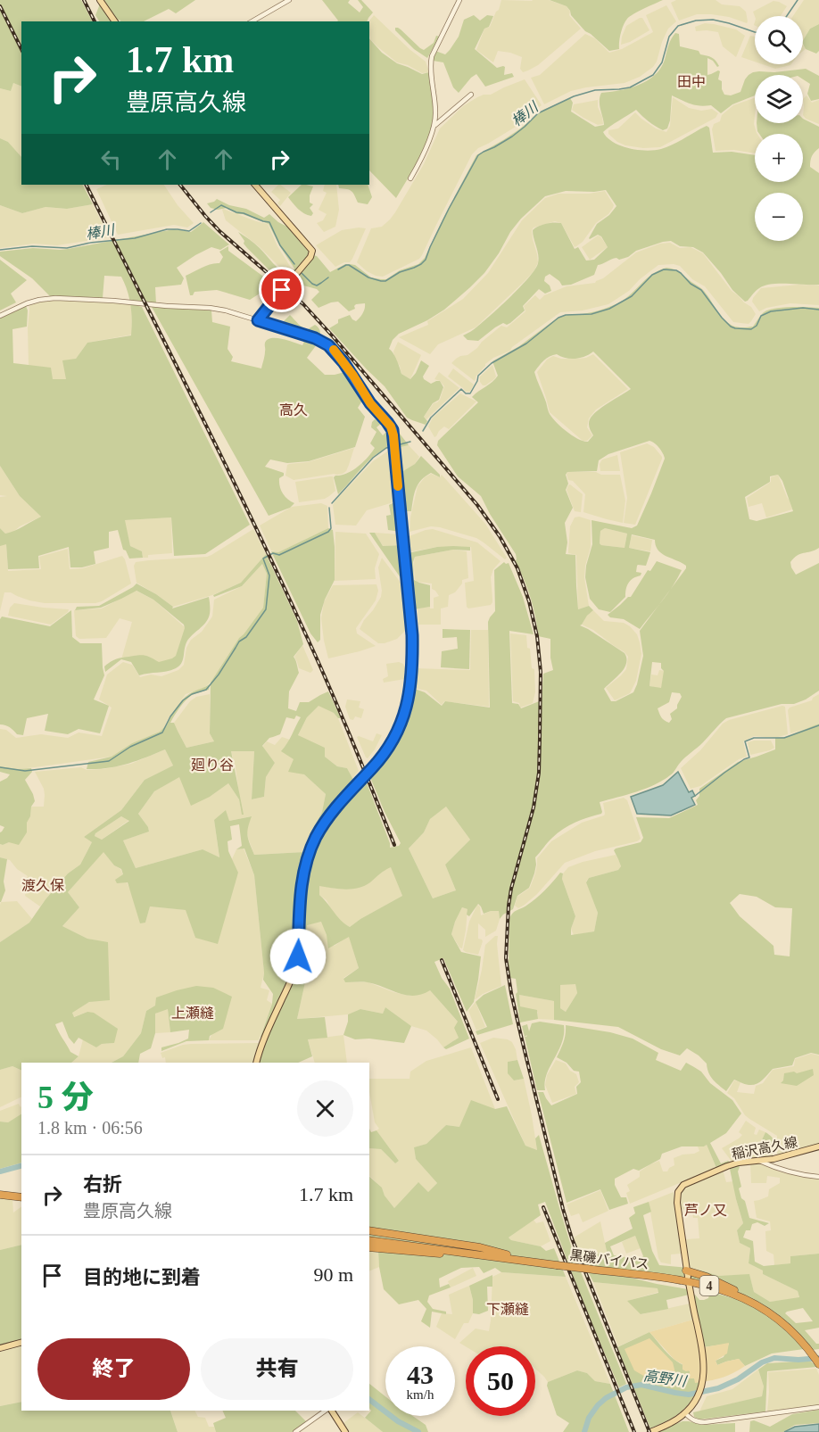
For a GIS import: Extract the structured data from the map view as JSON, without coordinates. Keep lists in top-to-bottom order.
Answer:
{
  "streets": {
    "highway": ["黒磯バイパス", "4"],
    "main road": ["稲沢高久線"]
  },
  "crossings": [
    ["稲沢高久線", "4"],
    ["黒磯バイパス", "4"]
  ],
  "districts": [
    "田中",
    "高久",
    "廻り谷",
    "渡久保",
    "上瀬縫",
    "芦ノ又",
    "下瀬縫"
  ],
  "water": ["棒川", "高野川"],
  "page": {
    "map_buttons": ["+", "−"],
    "turn": ["1.7 km", "豊原高久線"],
    "heading": ["5 分", "1.8 km · 06:56"],
    "list": [
      {
        "name": "右折",
        "note": "豊原高久線",
        "value": "1.7 km"
      },
      {
        "name": "目的地に到着",
        "value": "90 m"
      }
    ],
    "buttons": ["終了", "共有"],
    "speed": "43 km/h",
    "limit": "50"
  }
}
